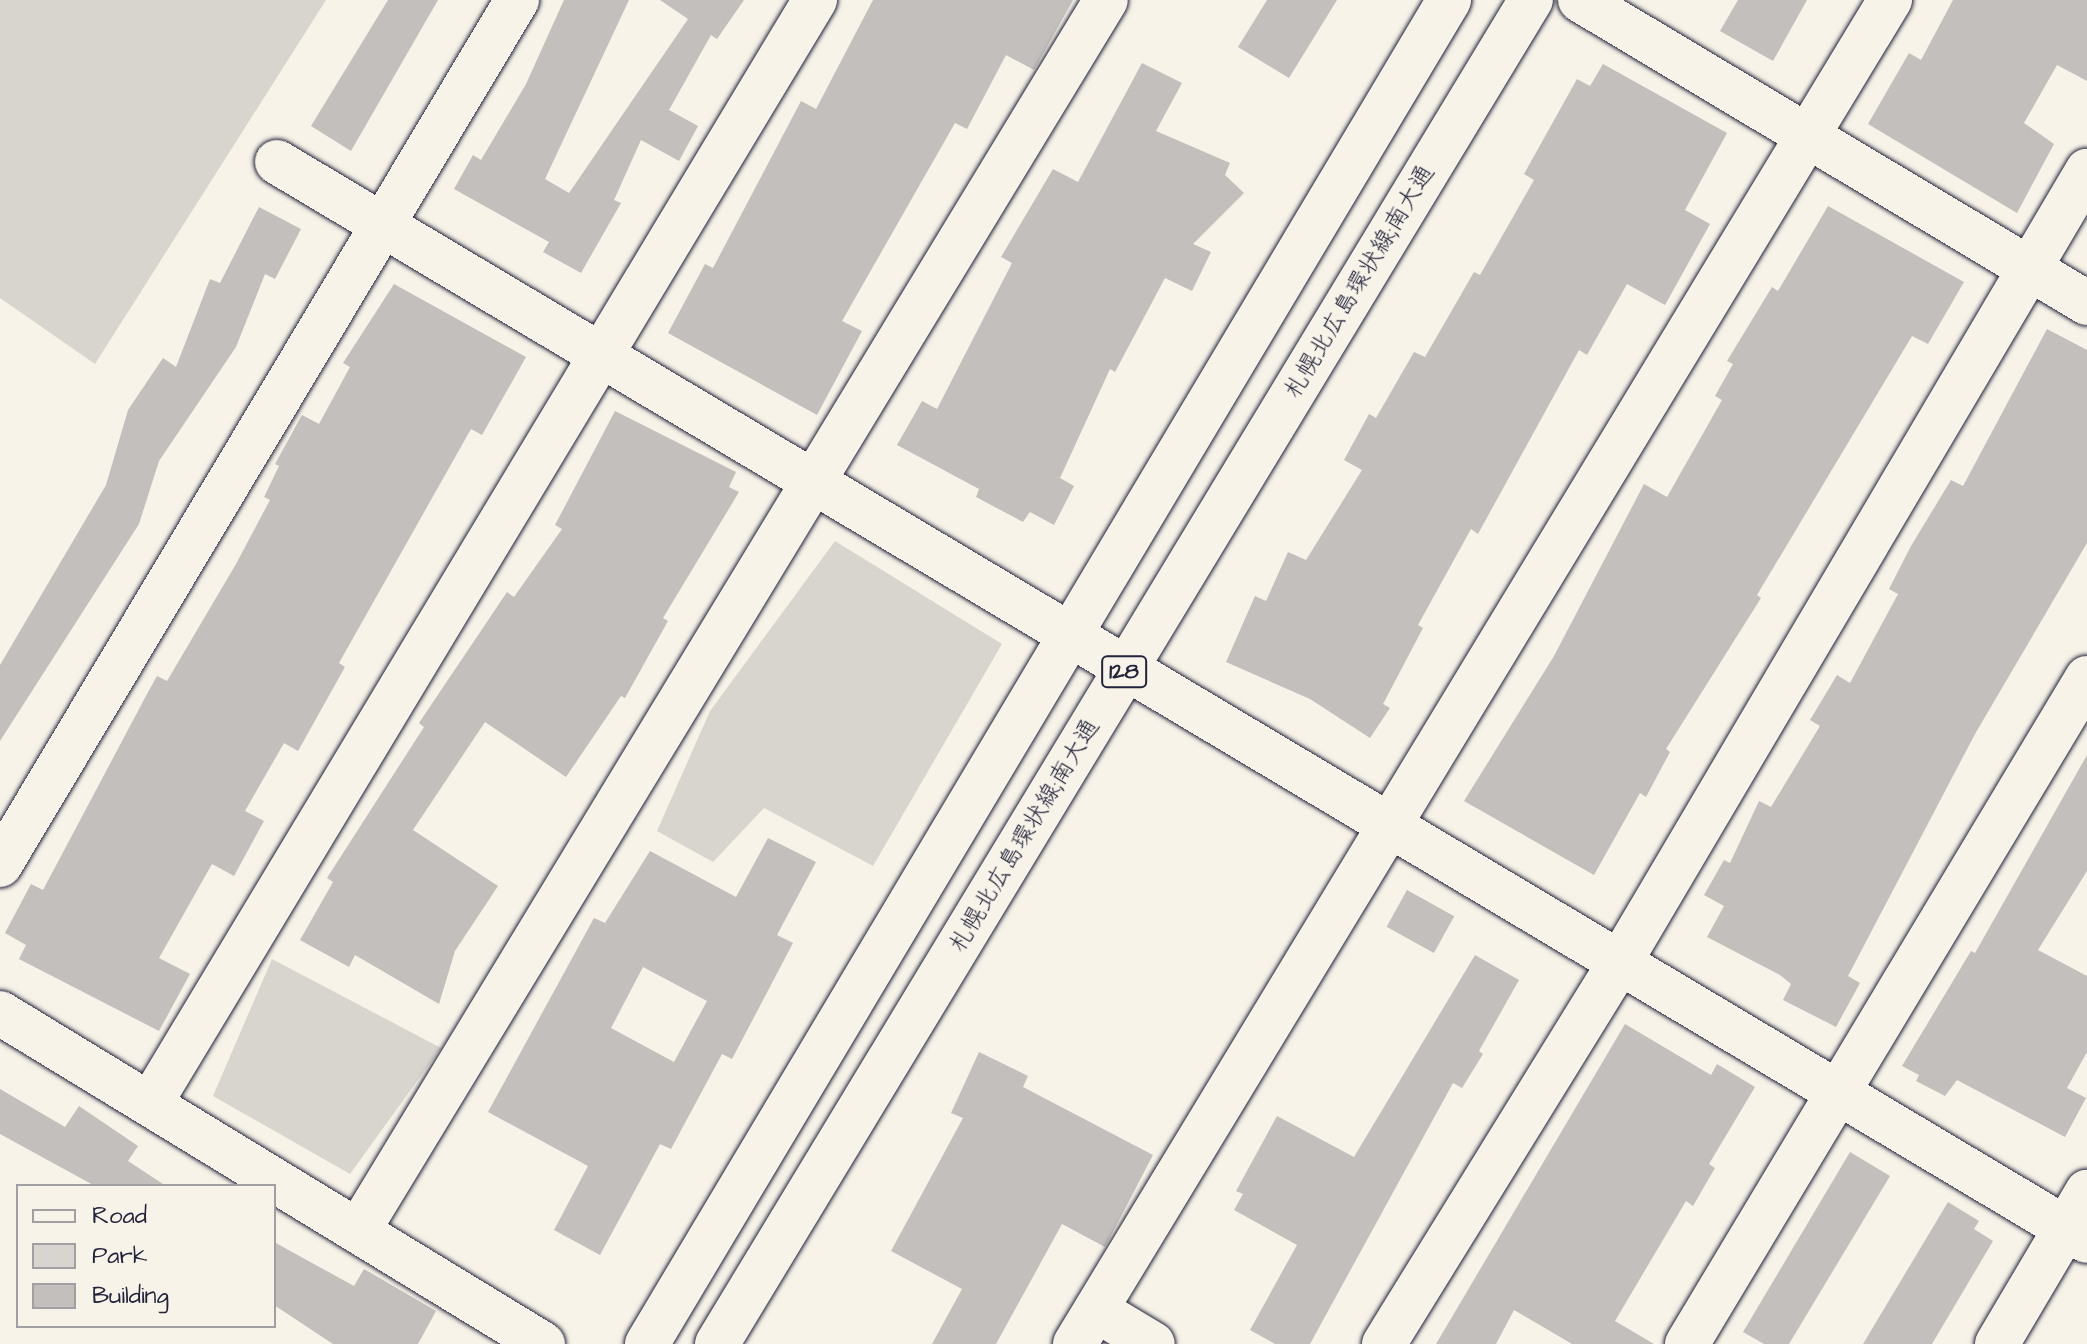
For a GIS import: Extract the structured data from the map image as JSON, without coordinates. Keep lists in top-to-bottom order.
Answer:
{
  "streets": {
    "street": ["札幌北広島環状線;南大通", "128"]
  },
  "legend": ["Road", "Park", "Building"]
}
